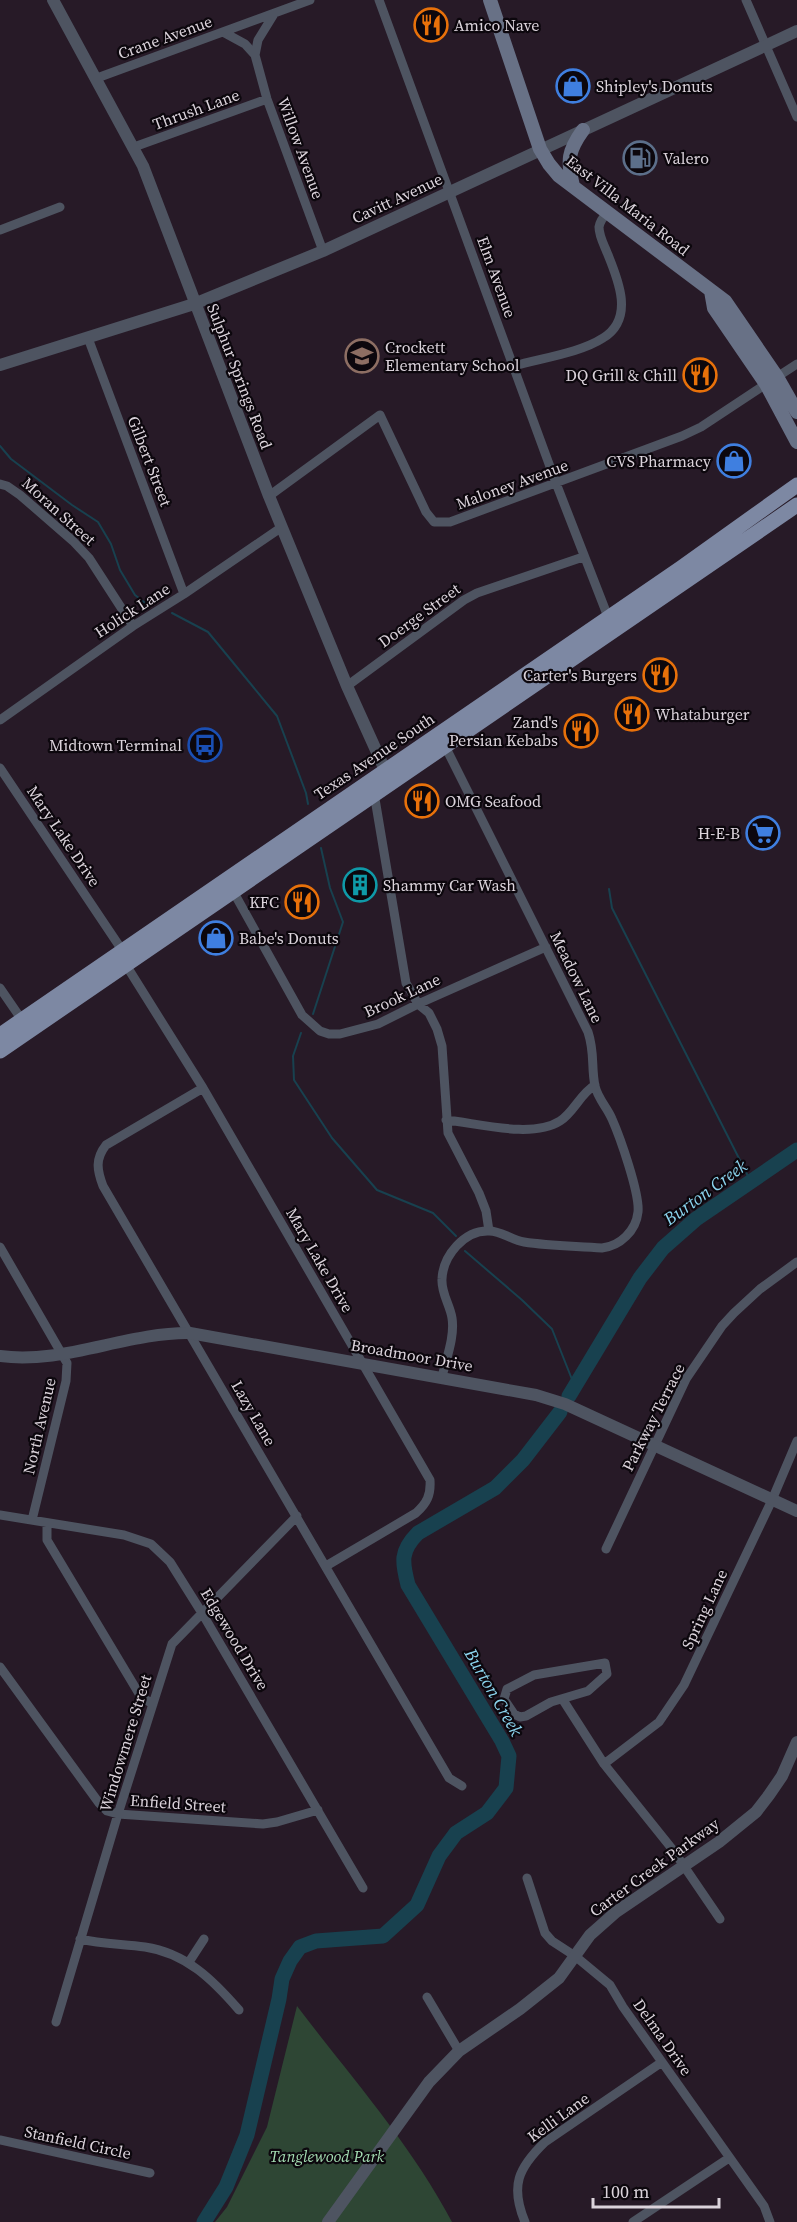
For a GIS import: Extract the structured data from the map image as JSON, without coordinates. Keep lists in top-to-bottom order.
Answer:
{
  "streets": {
    "main road": ["East Villa Maria Road", "Texas Avenue South"],
    "street": [
      "Crane Avenue",
      "Thrush Lane",
      "Willow Avenue",
      "Cavitt Avenue",
      "Elm Avenue",
      "Sulphur Springs Road",
      "Gilbert Street",
      "Maloney Avenue",
      "Moran Street",
      "Holick Lane",
      "Doerge Street",
      "Mary Lake Drive",
      "Meadow Lane",
      "Brook Lane",
      "Broadmoor Drive",
      "Lazy Lane",
      "Parkway Terrace",
      "North Avenue",
      "Spring Lane",
      "Edgewood Drive",
      "Windowmere Street",
      "Enfield Street",
      "Carter Creek Parkway",
      "Delma Drive",
      "Kelli Lane",
      "Stanfield Circle"
    ]
  },
  "crossings": [
    ["Crane Avenue", "Sulphur Springs Road"],
    ["Thrush Lane", "Willow Avenue"],
    ["Thrush Lane", "Sulphur Springs Road"],
    ["Willow Avenue", "Cavitt Avenue"],
    ["Cavitt Avenue", "East Villa Maria Road"],
    ["Cavitt Avenue", "Elm Avenue"],
    ["Cavitt Avenue", "Sulphur Springs Road"],
    ["Cavitt Avenue", "Gilbert Street"],
    ["East Villa Maria Road", "Maloney Avenue"],
    ["Elm Avenue", "Maloney Avenue"],
    ["Elm Avenue", "Doerge Street"],
    ["Elm Avenue", "Texas Avenue South"],
    ["Sulphur Springs Road", "Maloney Avenue"],
    ["Sulphur Springs Road", "Holick Lane"],
    ["Sulphur Springs Road", "Doerge Street"],
    ["Sulphur Springs Road", "Texas Avenue South"],
    ["Gilbert Street", "Holick Lane"],
    ["Moran Street", "Holick Lane"],
    ["Texas Avenue South", "Mary Lake Drive"],
    ["Texas Avenue South", "Meadow Lane"],
    ["Texas Avenue South", "Brook Lane"],
    ["Mary Lake Drive", "Broadmoor Drive"],
    ["Mary Lake Drive", "Lazy Lane"],
    ["Meadow Lane", "Brook Lane"],
    ["Broadmoor Drive", "Lazy Lane"],
    ["Broadmoor Drive", "Parkway Terrace"],
    ["Broadmoor Drive", "North Avenue"],
    ["Broadmoor Drive", "Spring Lane"],
    ["Lazy Lane", "Windowmere Street"],
    ["North Avenue", "Edgewood Drive"],
    ["Edgewood Drive", "Windowmere Street"],
    ["Edgewood Drive", "Enfield Street"],
    ["Windowmere Street", "Enfield Street"],
    ["Carter Creek Parkway", "Delma Drive"],
    ["Delma Drive", "Kelli Lane"]
  ],
  "water": ["Burton Creek"],
  "parks": ["Tanglewood Park"],
  "places": {
    "restaurant": [
      "Amico Nave",
      "DQ Grill & Chill",
      "Carter's Burgers",
      "Whataburger",
      "Zand's Persian Kebabs",
      "OMG Seafood",
      "KFC"
    ],
    "shop": ["Shipley's Donuts", "CVS Pharmacy", "Babe's Donuts"],
    "fuel station": ["Valero"],
    "school or university": ["Crockett Elementary School"],
    "bus stop": ["Midtown Terminal"],
    "supermarket": ["H-E-B"],
    "building": ["Shammy Car Wash"]
  },
  "scale_bar": "100 m"
}
